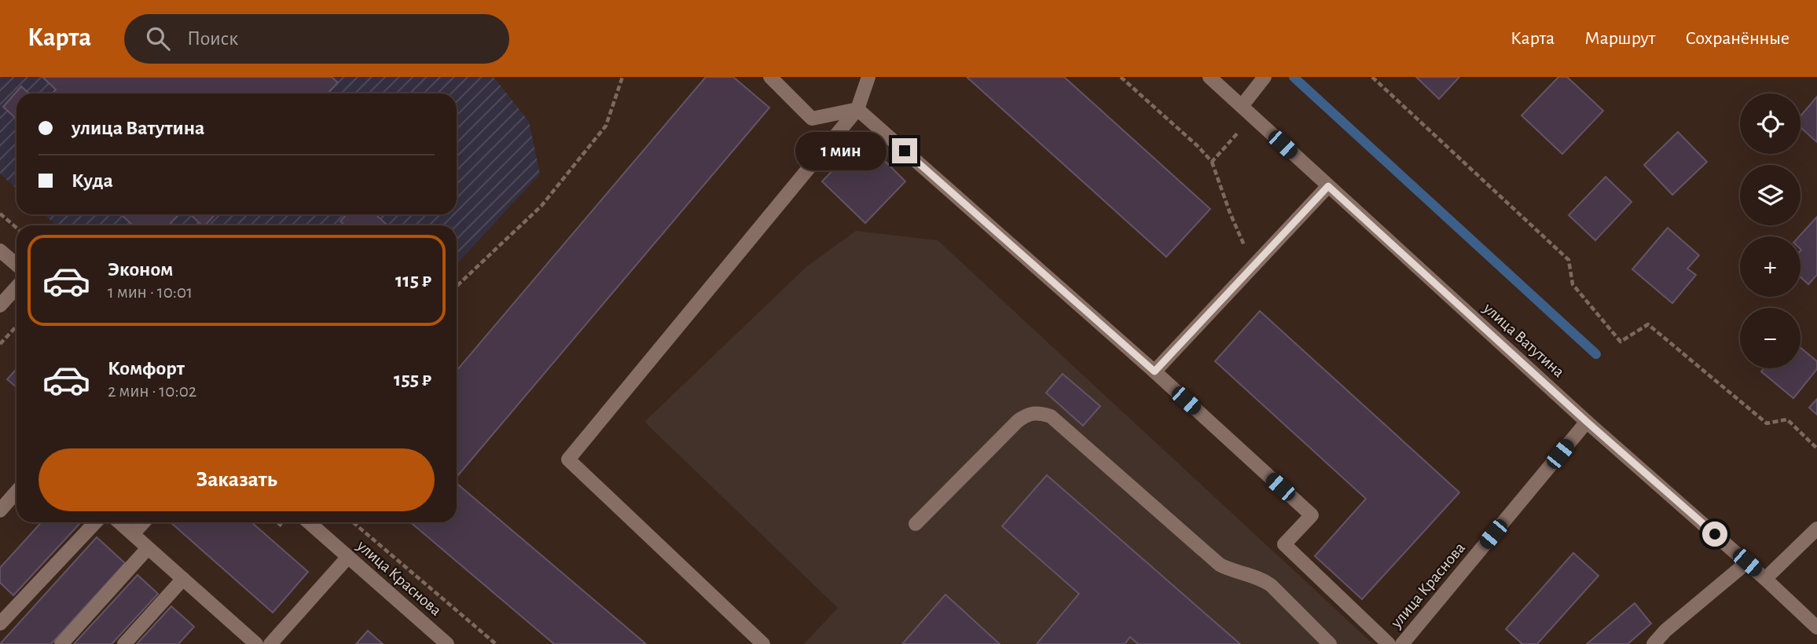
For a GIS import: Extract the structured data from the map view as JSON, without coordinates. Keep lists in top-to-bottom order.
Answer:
{
  "streets": {
    "street": ["улица Ватутина", "улица Краснова"]
  },
  "crossings": [
    ["улица Ватутина", "улица Краснова"]
  ],
  "page": {
    "header": "Карта",
    "search": "Поиск",
    "nav": ["Карта", "Маршрут", "Сохранённые"],
    "map_buttons": ["+", "−"],
    "banner": ["улица Ватутина", "Куда"],
    "bubble": "1 мин",
    "list": [
      {
        "name": "Эконом",
        "note": "1 мин · 10:01",
        "value": "115 ₽"
      },
      {
        "name": "Комфорт",
        "note": "2 мин · 10:02",
        "value": "155 ₽"
      }
    ],
    "buttons": "Заказать"
  }
}
